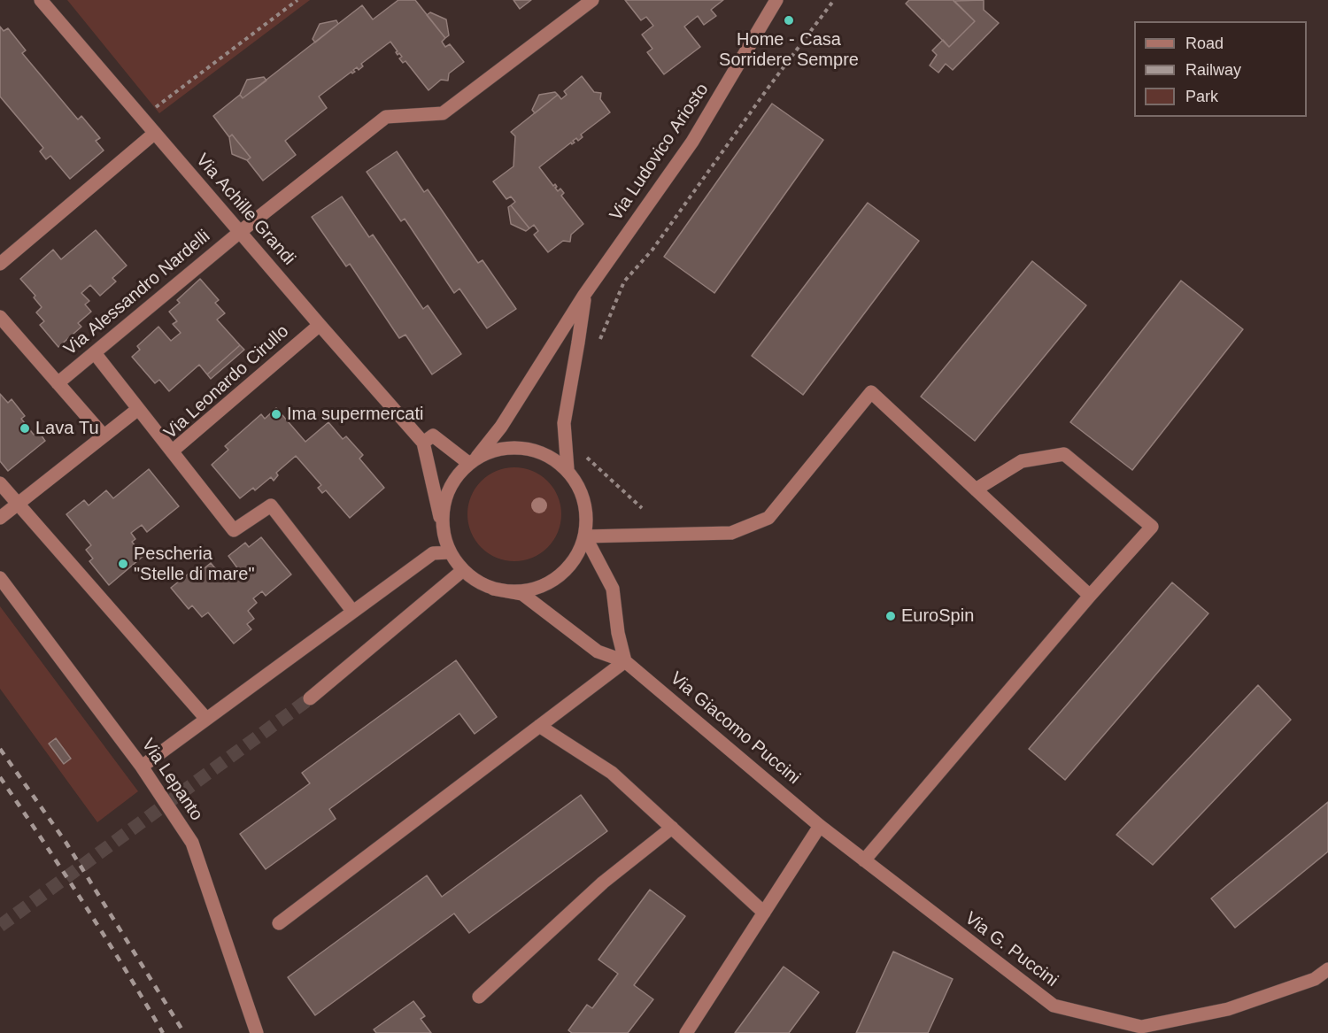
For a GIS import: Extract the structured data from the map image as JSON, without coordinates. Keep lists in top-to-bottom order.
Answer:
{
  "streets": {
    "street": [
      "Via Ludovico Ariosto",
      "Via Achille Grandi",
      "Via Alessandro Nardelli",
      "Via Leonardo Cirullo",
      "Via Giacomo Puccini",
      "Via Lepanto",
      "Via G. Puccini"
    ]
  },
  "crossings": [
    ["Via Ludovico Ariosto", "Via Giacomo Puccini"],
    ["Via Achille Grandi", "Via Alessandro Nardelli"],
    ["Via Achille Grandi", "Via Leonardo Cirullo"],
    ["Via Giacomo Puccini", "Via G. Puccini"]
  ],
  "places": [
    "Home - Casa Sorridere Sempre",
    "Ima supermercati",
    "Lava Tu",
    "Pescheria \"Stelle di mare\"",
    "EuroSpin"
  ],
  "legend": ["Road", "Railway", "Park"]
}
